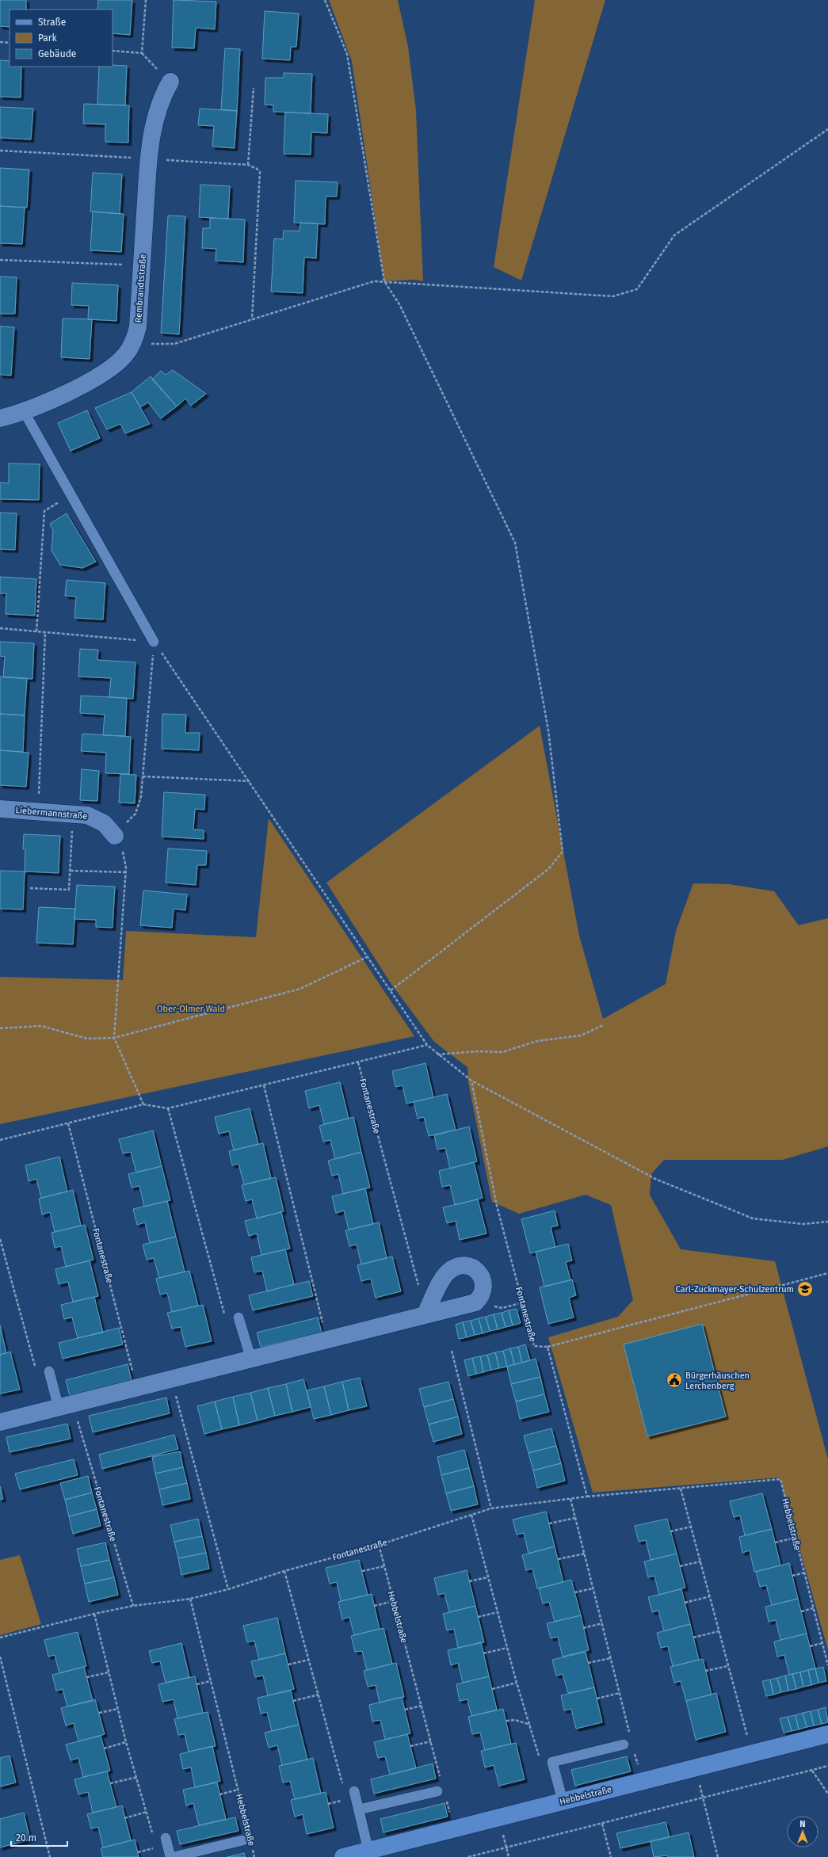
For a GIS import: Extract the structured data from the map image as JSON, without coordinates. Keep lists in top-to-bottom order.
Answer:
{
  "streets": {
    "street": ["Rembrandtstraße", "Liebermannstraße", "Hebbelstraße"],
    "path": ["Fontanestraße"]
  },
  "crossings": [
    ["Fontanestraße", "Hebbelstraße"]
  ],
  "parks": ["Ober-Olmer Wald"],
  "places": {
    "school or university": ["Carl-Zuckmayer-Schulzentrum"],
    "public building": ["Bürgerhäuschen Lerchenberg"]
  },
  "legend": ["Straße", "Park", "Gebäude"],
  "scale_bar": "20 m",
  "north": "top"
}
